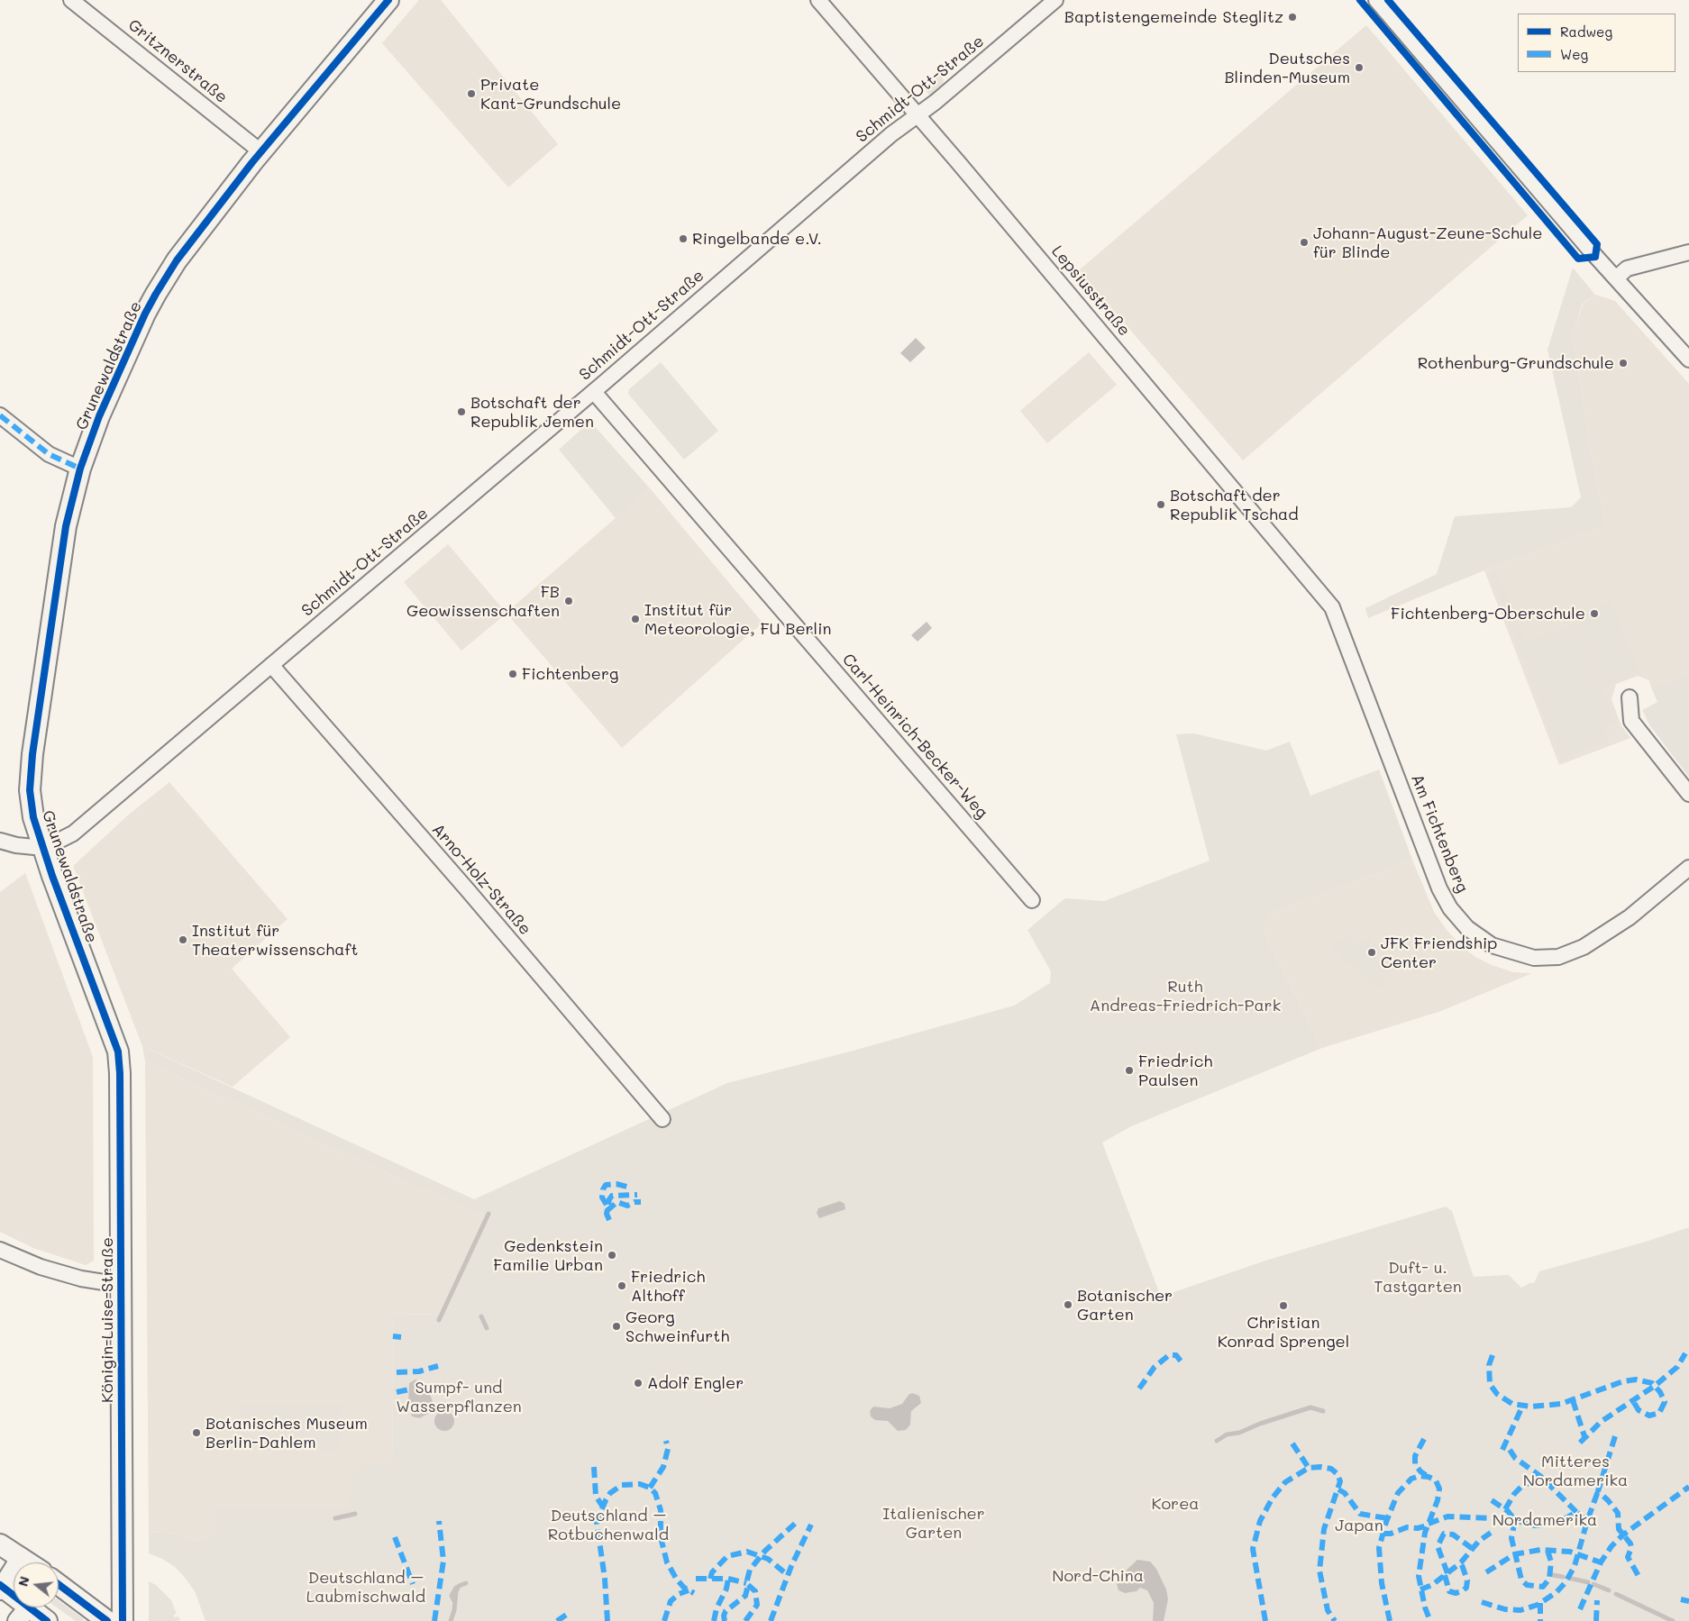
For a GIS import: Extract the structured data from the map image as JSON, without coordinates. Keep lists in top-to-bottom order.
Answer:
{
  "streets": {
    "main road": ["Grunewaldstraße", "Königin-Luise-Straße"],
    "street": [
      "Gritznerstraße",
      "Schmidt-Ott-Straße",
      "Lepsiusstraße",
      "Carl-Heinrich-Becker-Weg",
      "Am Fichtenberg",
      "Arno-Holz-Straße"
    ]
  },
  "crossings": [
    ["Gritznerstraße", "Grunewaldstraße"],
    ["Schmidt-Ott-Straße", "Lepsiusstraße"],
    ["Schmidt-Ott-Straße", "Grunewaldstraße"],
    ["Schmidt-Ott-Straße", "Carl-Heinrich-Becker-Weg"],
    ["Schmidt-Ott-Straße", "Arno-Holz-Straße"],
    ["Lepsiusstraße", "Am Fichtenberg"],
    ["Grunewaldstraße", "Königin-Luise-Straße"]
  ],
  "parks": [
    "Ruth Andreas-Friedrich-Park",
    "Duft- u. Tastgarten",
    "Sumpf- und Wasserpflanzen",
    "Mitteres Nordamerika",
    "Korea",
    "Italienischer Garten",
    "Deutschland – Rotbuchenwald",
    "Nordamerika",
    "Japan",
    "Nord-China",
    "Deutschland – Laubmischwald"
  ],
  "places": [
    "Baptistengemeinde Steglitz",
    "Deutsches Blinden-Museum",
    "Private Kant-Grundschule",
    "Ringelbande e.V.",
    "Johann-August-Zeune-Schule für Blinde",
    "Rothenburg-Grundschule",
    "Botschaft der Republik Jemen",
    "Botschaft der Republik Tschad",
    "FB Geowissenschaften",
    "Fichtenberg-Oberschule",
    "Institut für Meteorologie, FU Berlin",
    "Fichtenberg",
    "Institut für Theaterwissenschaft",
    "JFK Friendship Center",
    "Friedrich Paulsen",
    "Gedenkstein Familie Urban",
    "Friedrich Althoff",
    "Botanischer Garten",
    "Christian Konrad Sprengel",
    "Georg Schweinfurth",
    "Adolf Engler",
    "Botanisches Museum Berlin-Dahlem"
  ],
  "legend": ["Radweg", "Weg"],
  "north": "left"
}
